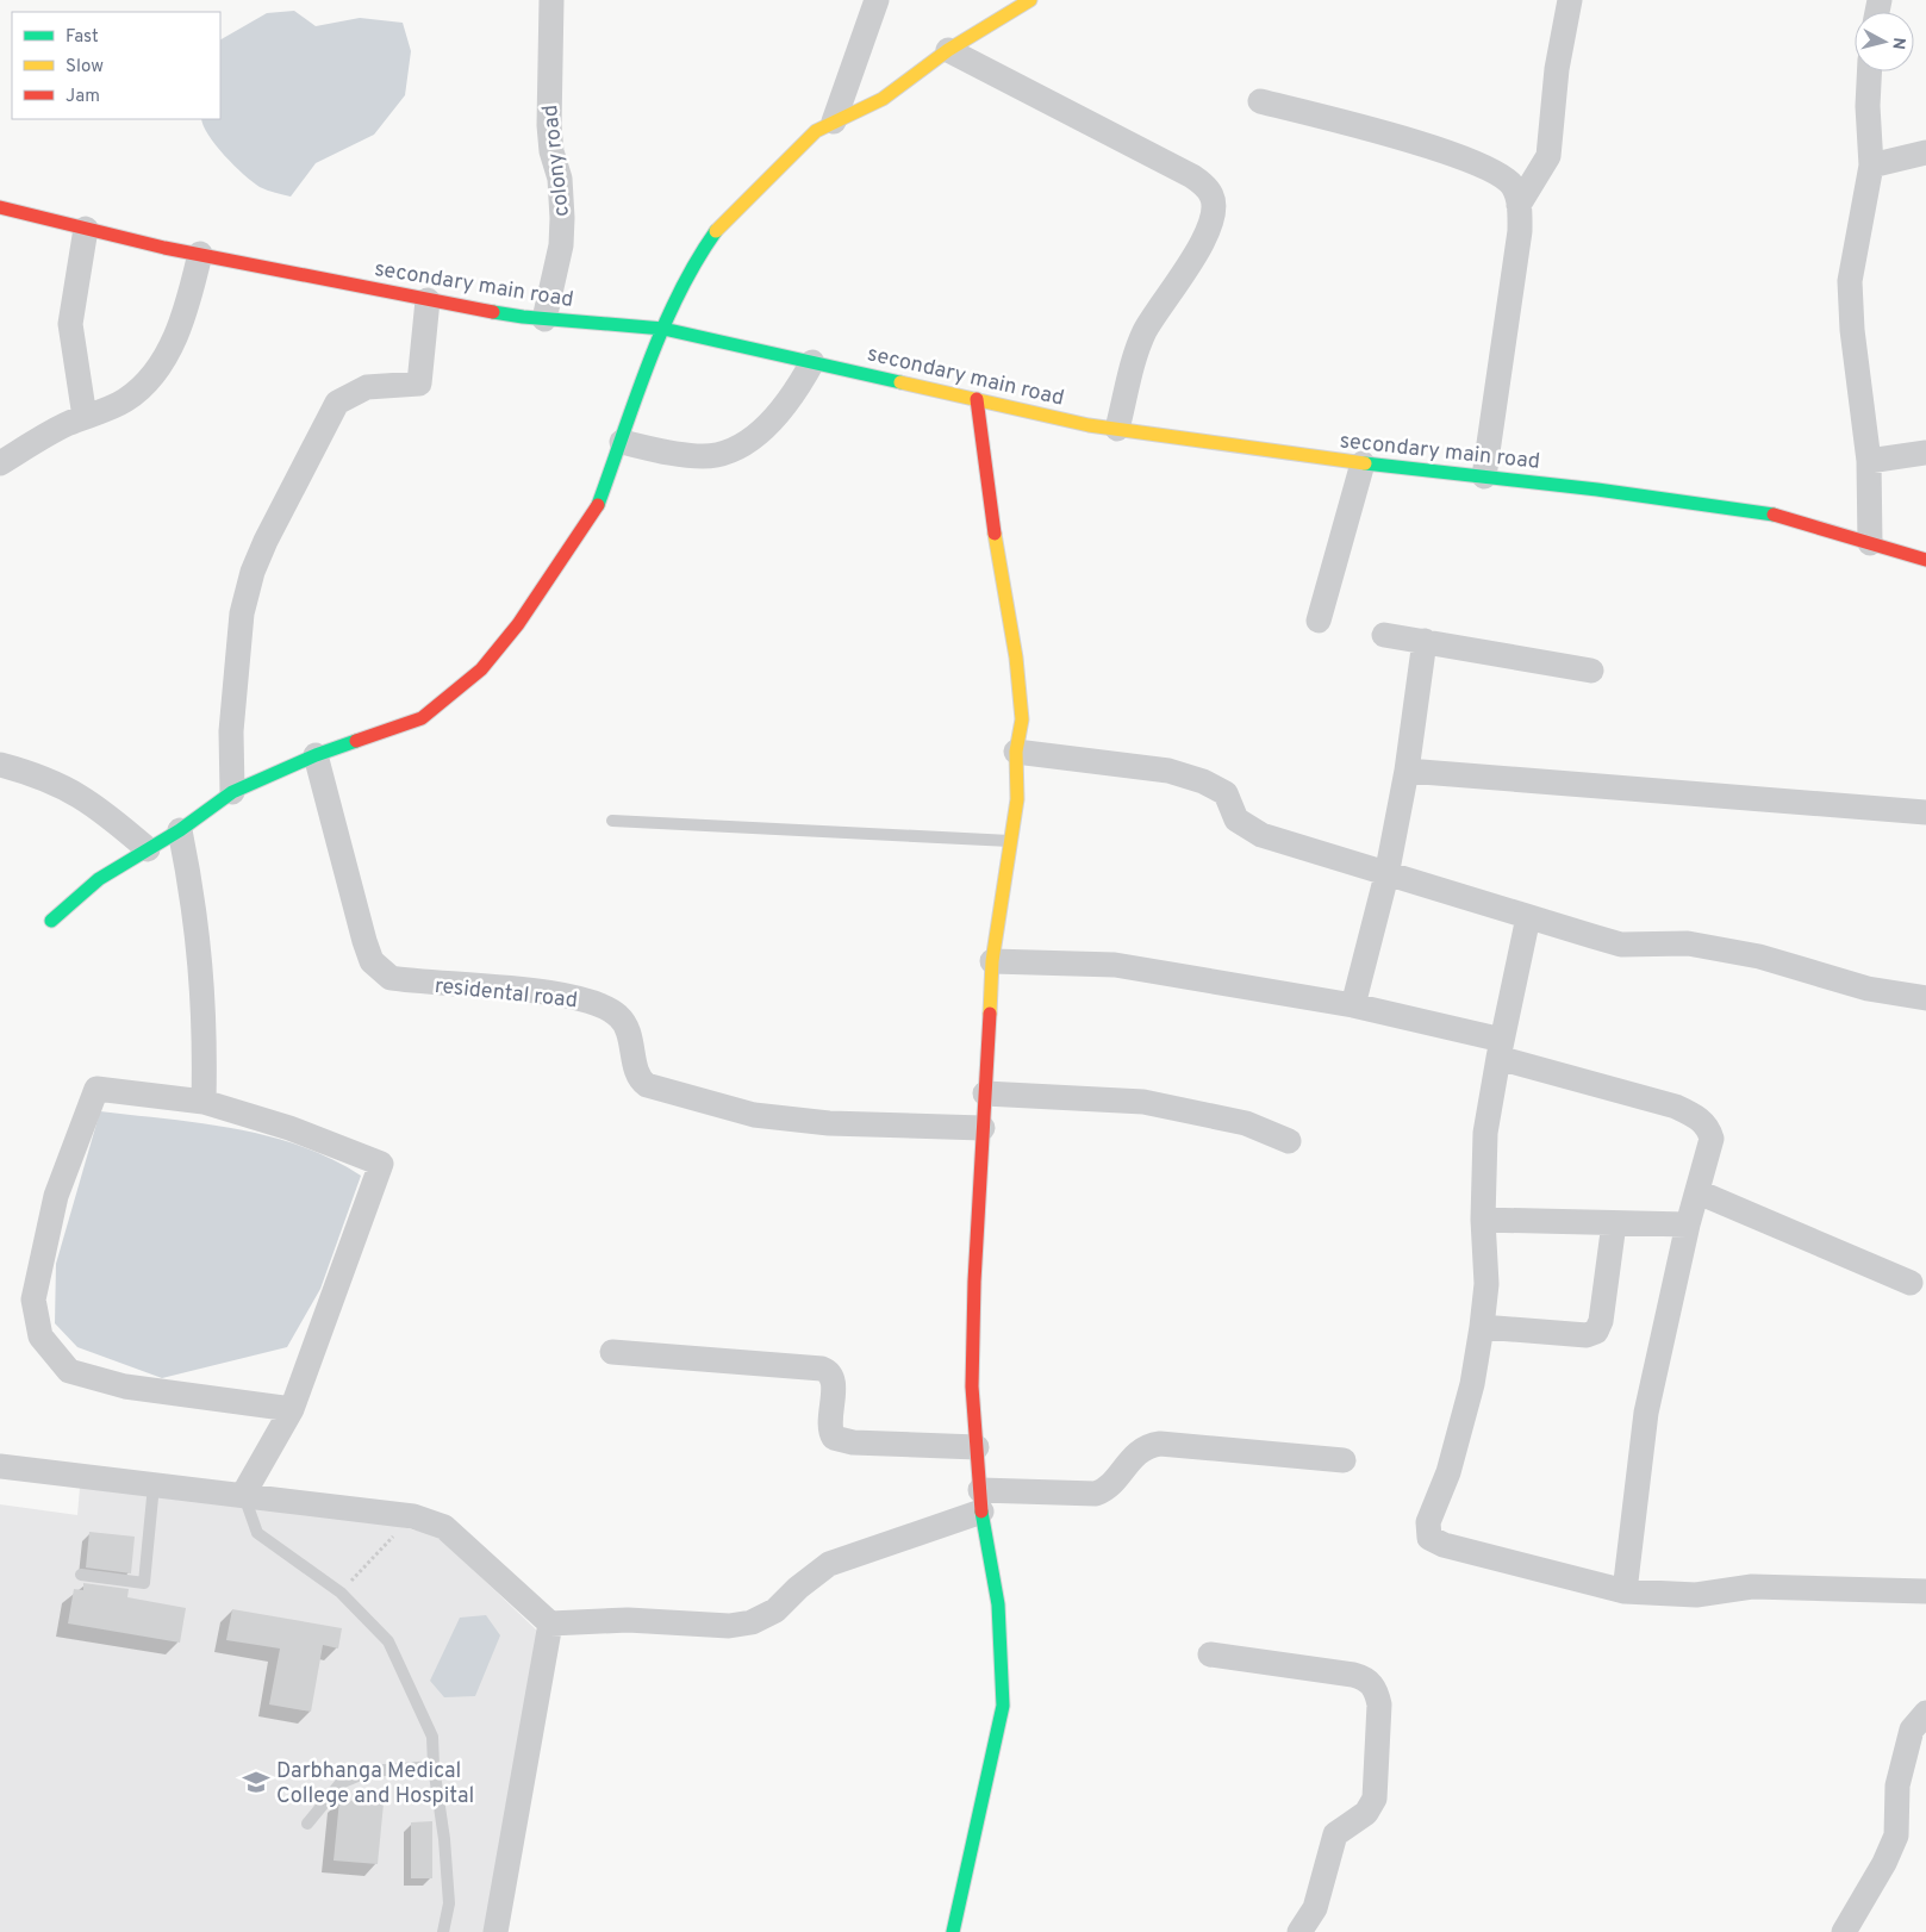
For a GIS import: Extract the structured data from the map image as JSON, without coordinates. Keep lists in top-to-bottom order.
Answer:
{
  "streets": {
    "street": ["colony road", "secondary main road", "residental road"]
  },
  "crossings": [
    ["colony road", "secondary main road"]
  ],
  "places": {
    "school or university": ["Darbhanga Medical College and Hospital"]
  },
  "legend": ["Fast", "Slow", "Jam"],
  "north": "right"
}
